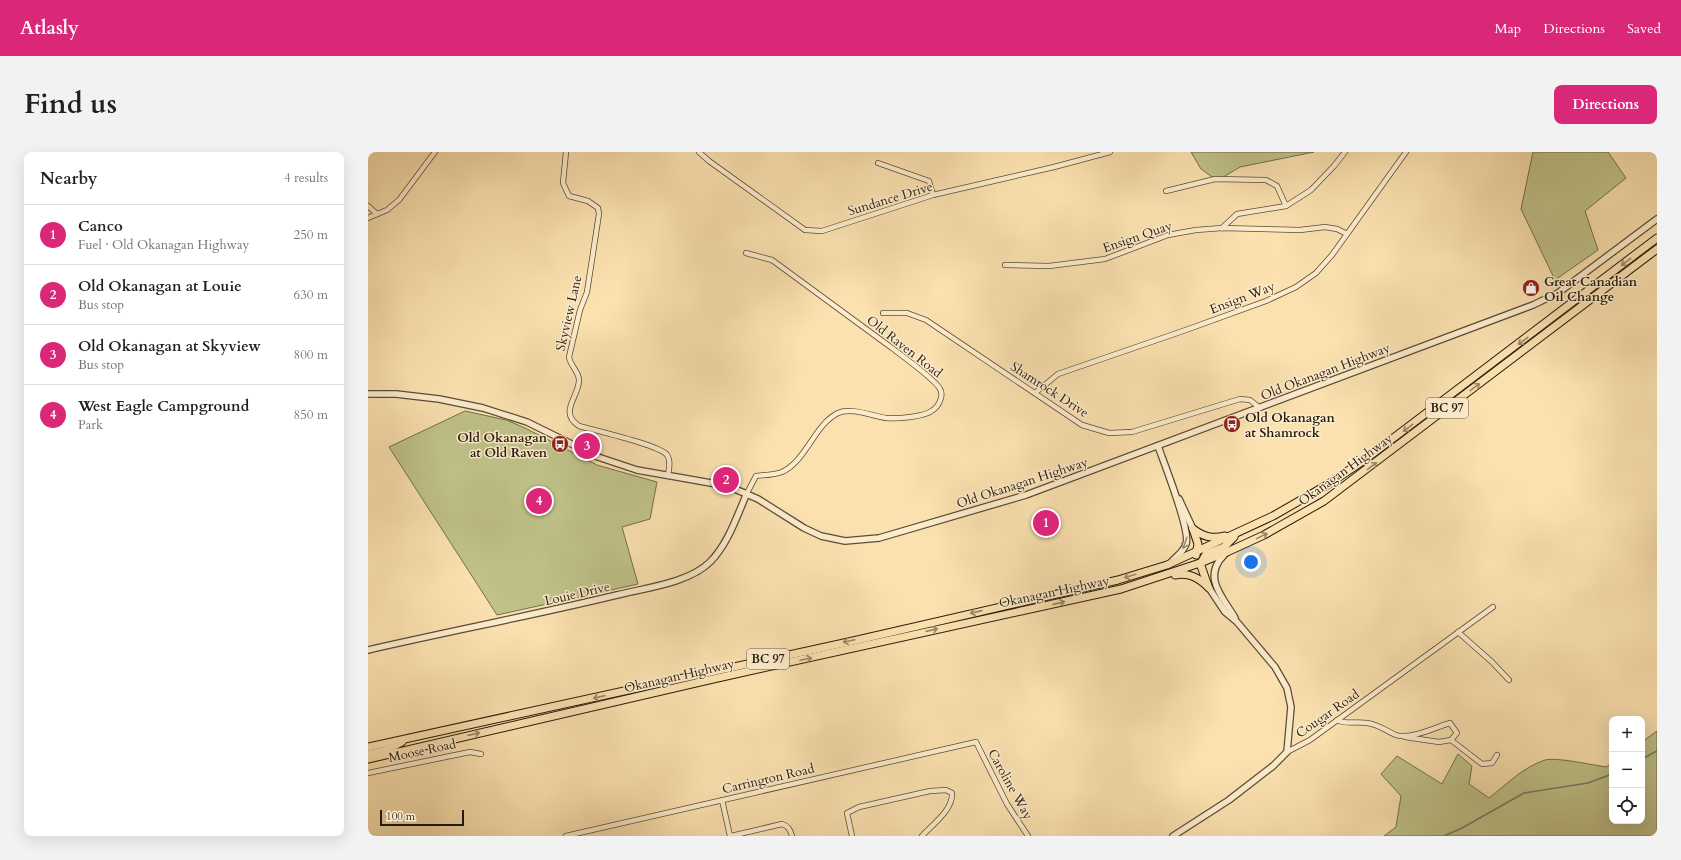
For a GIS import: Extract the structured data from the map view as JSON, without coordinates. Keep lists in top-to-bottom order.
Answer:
{
  "streets": {
    "highway": ["BC 97", "Okanagan Highway"],
    "street": [
      "Sundance Drive",
      "Ensign Quay",
      "Ensign Way",
      "Skyview Lane",
      "Old Raven Road",
      "Old Okanagan Highway",
      "Shamrock Drive",
      "Louie Drive",
      "Cougar Road",
      "Moose Road",
      "Carrington Road",
      "Caroline Way"
    ]
  },
  "crossings": [
    ["Ensign Quay", "Ensign Way"],
    ["Ensign Way", "Shamrock Drive"],
    ["Skyview Lane", "Old Okanagan Highway"],
    ["Old Raven Road", "Old Okanagan Highway"],
    ["Old Raven Road", "Louie Drive"],
    ["Old Okanagan Highway", "Shamrock Drive"],
    ["Old Okanagan Highway", "Louie Drive"],
    ["Carrington Road", "Caroline Way"]
  ],
  "places": {
    "shop": ["Great Canadian Oil Change"],
    "bus stop": ["Old Okanagan at Shamrock", "Old Okanagan at Old Raven"]
  },
  "scale_bar": "100 m",
  "page": {
    "header": "Atlasly",
    "nav": ["Map", "Directions", "Saved"],
    "title": "Find us",
    "buttons": "Directions",
    "heading": ["Nearby", "4 results"],
    "list": [
      {
        "mark": "1",
        "name": "Canco",
        "note": "Fuel · Old Okanagan Highway",
        "value": "250 m"
      },
      {
        "mark": "2",
        "name": "Old Okanagan at Louie",
        "note": "Bus stop",
        "value": "630 m"
      },
      {
        "mark": "3",
        "name": "Old Okanagan at Skyview",
        "note": "Bus stop",
        "value": "800 m"
      },
      {
        "mark": "4",
        "name": "West Eagle Campground",
        "note": "Park",
        "value": "850 m"
      }
    ],
    "pins": [
      "3",
      "2",
      "4",
      "1"
    ],
    "map_buttons": ["+", "−"],
    "scale": "100 m"
  }
}
